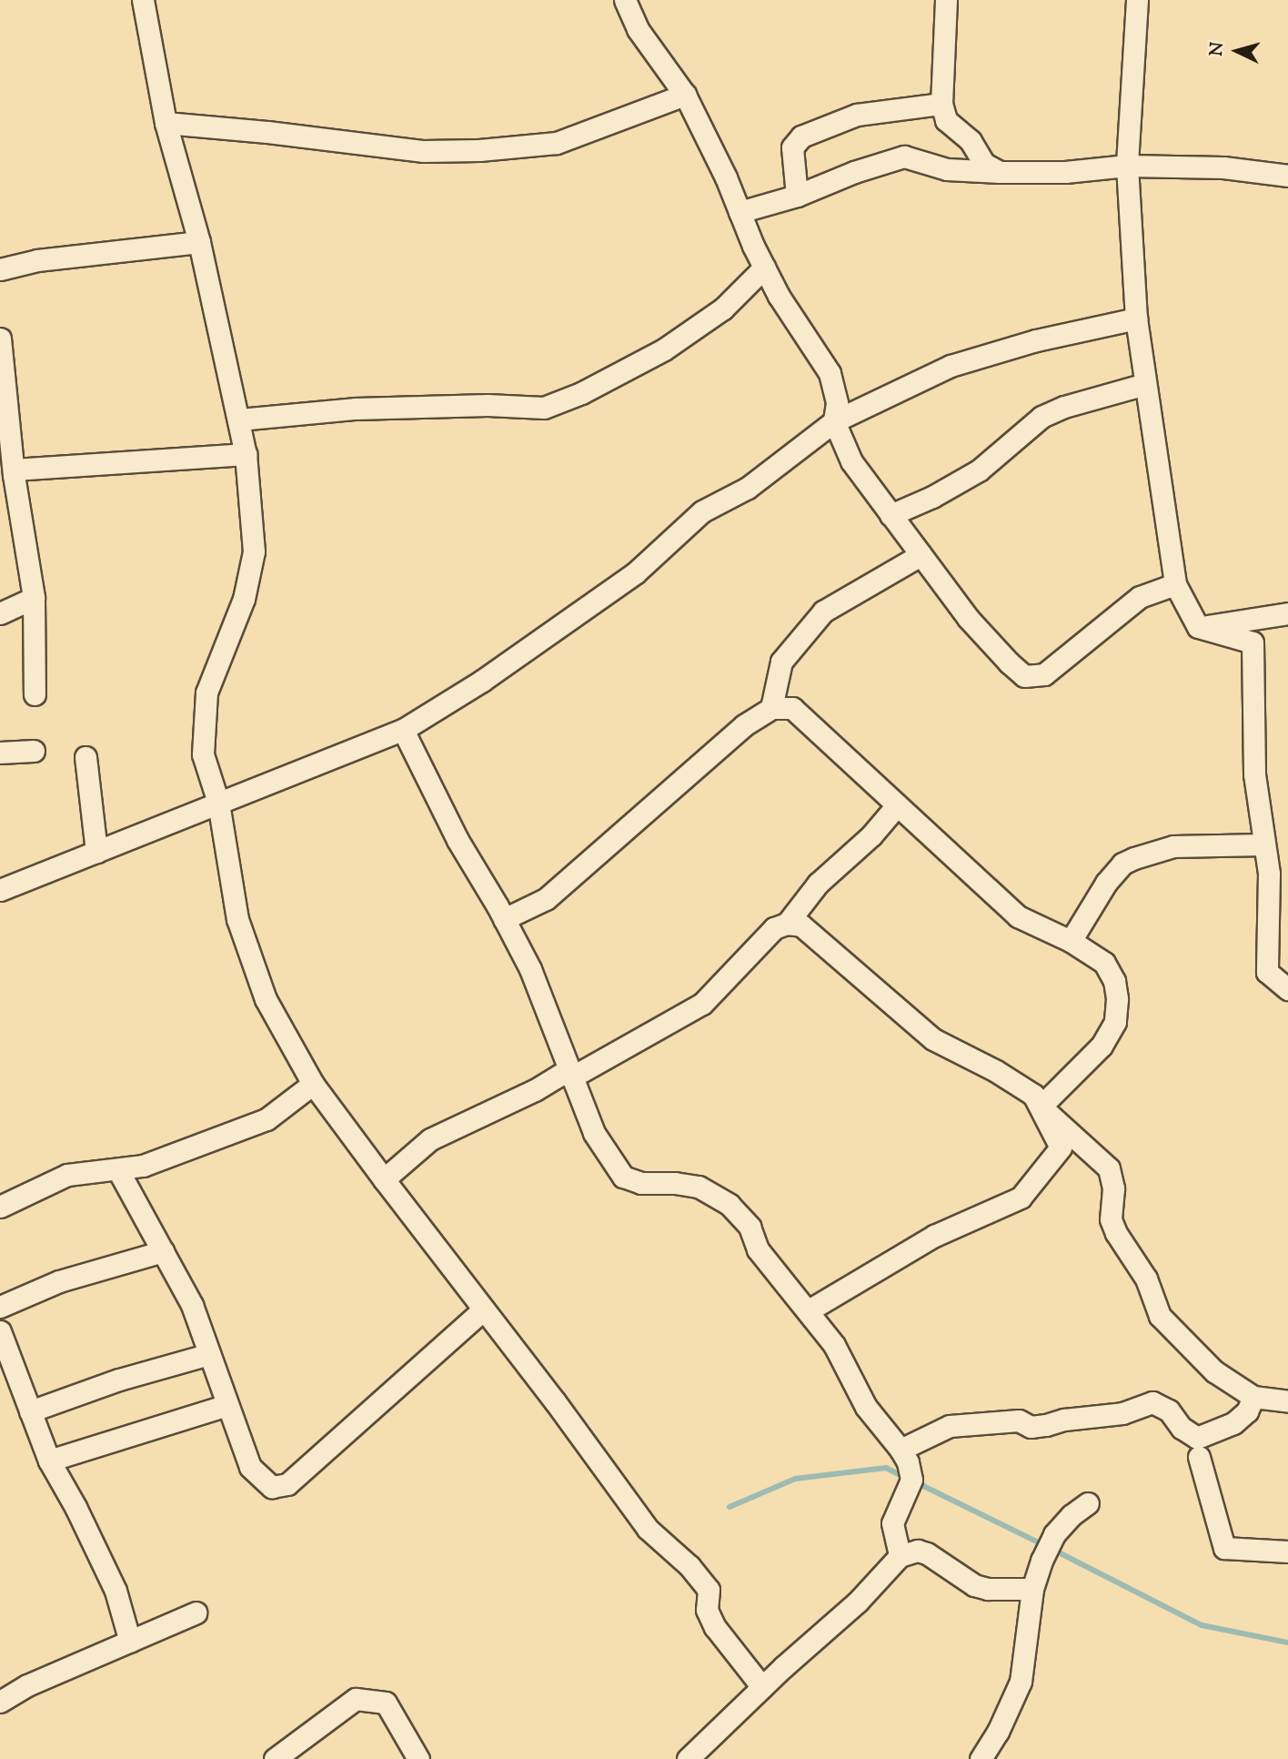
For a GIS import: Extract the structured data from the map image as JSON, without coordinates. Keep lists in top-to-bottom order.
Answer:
{
  "north": "left"
}
